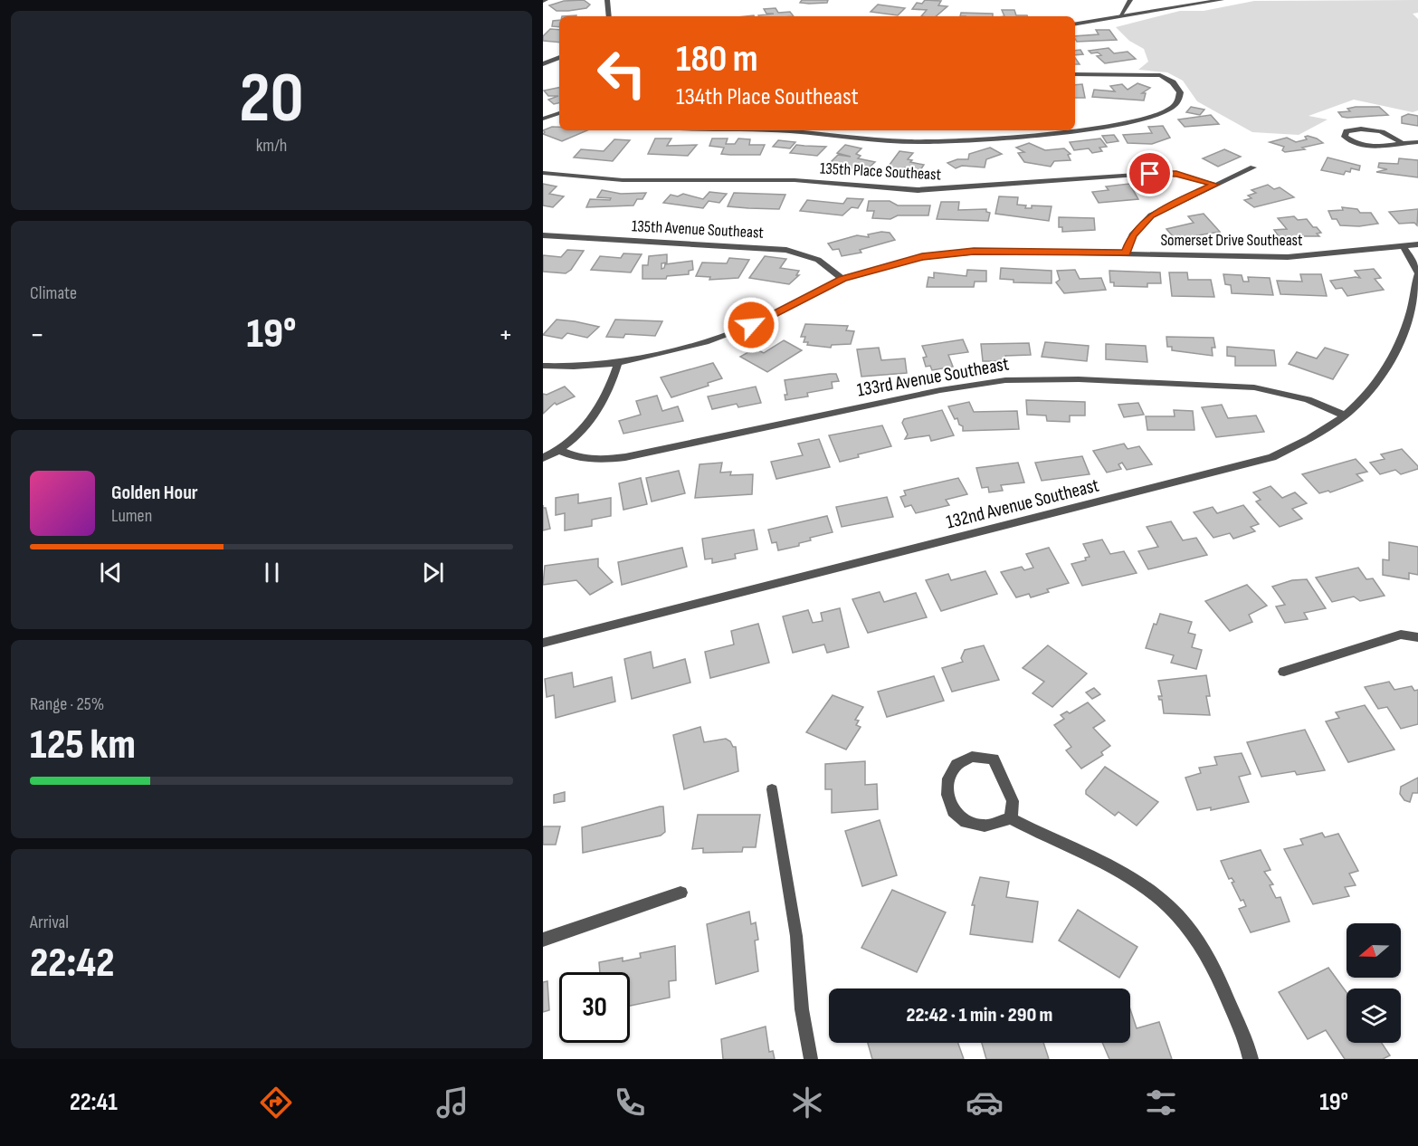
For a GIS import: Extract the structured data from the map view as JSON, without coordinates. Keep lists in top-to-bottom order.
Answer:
{
  "streets": {
    "street": [
      "135th Place Southeast",
      "135th Avenue Southeast",
      "Somerset Drive Southeast",
      "133rd Avenue Southeast",
      "132nd Avenue Southeast"
    ]
  },
  "crossings": [
    ["135th Avenue Southeast", "Somerset Drive Southeast"],
    ["Somerset Drive Southeast", "132nd Avenue Southeast"],
    ["133rd Avenue Southeast", "132nd Avenue Southeast"]
  ],
  "north": "left",
  "page": {
    "tile": [
      ["20", "km/h"],
      "Climate",
      ["Range · 25%", "125 km"],
      ["Arrival", "22:42"]
    ],
    "turn": ["180 m", "134th Place Southeast"],
    "heat": ["−", "19°", "+"],
    "song": ["Golden Hour", "Lumen"],
    "limit": "30",
    "trip": "22:42 · 1 min · 290 m",
    "tabs": ["22:41", "19°"]
  }
}
